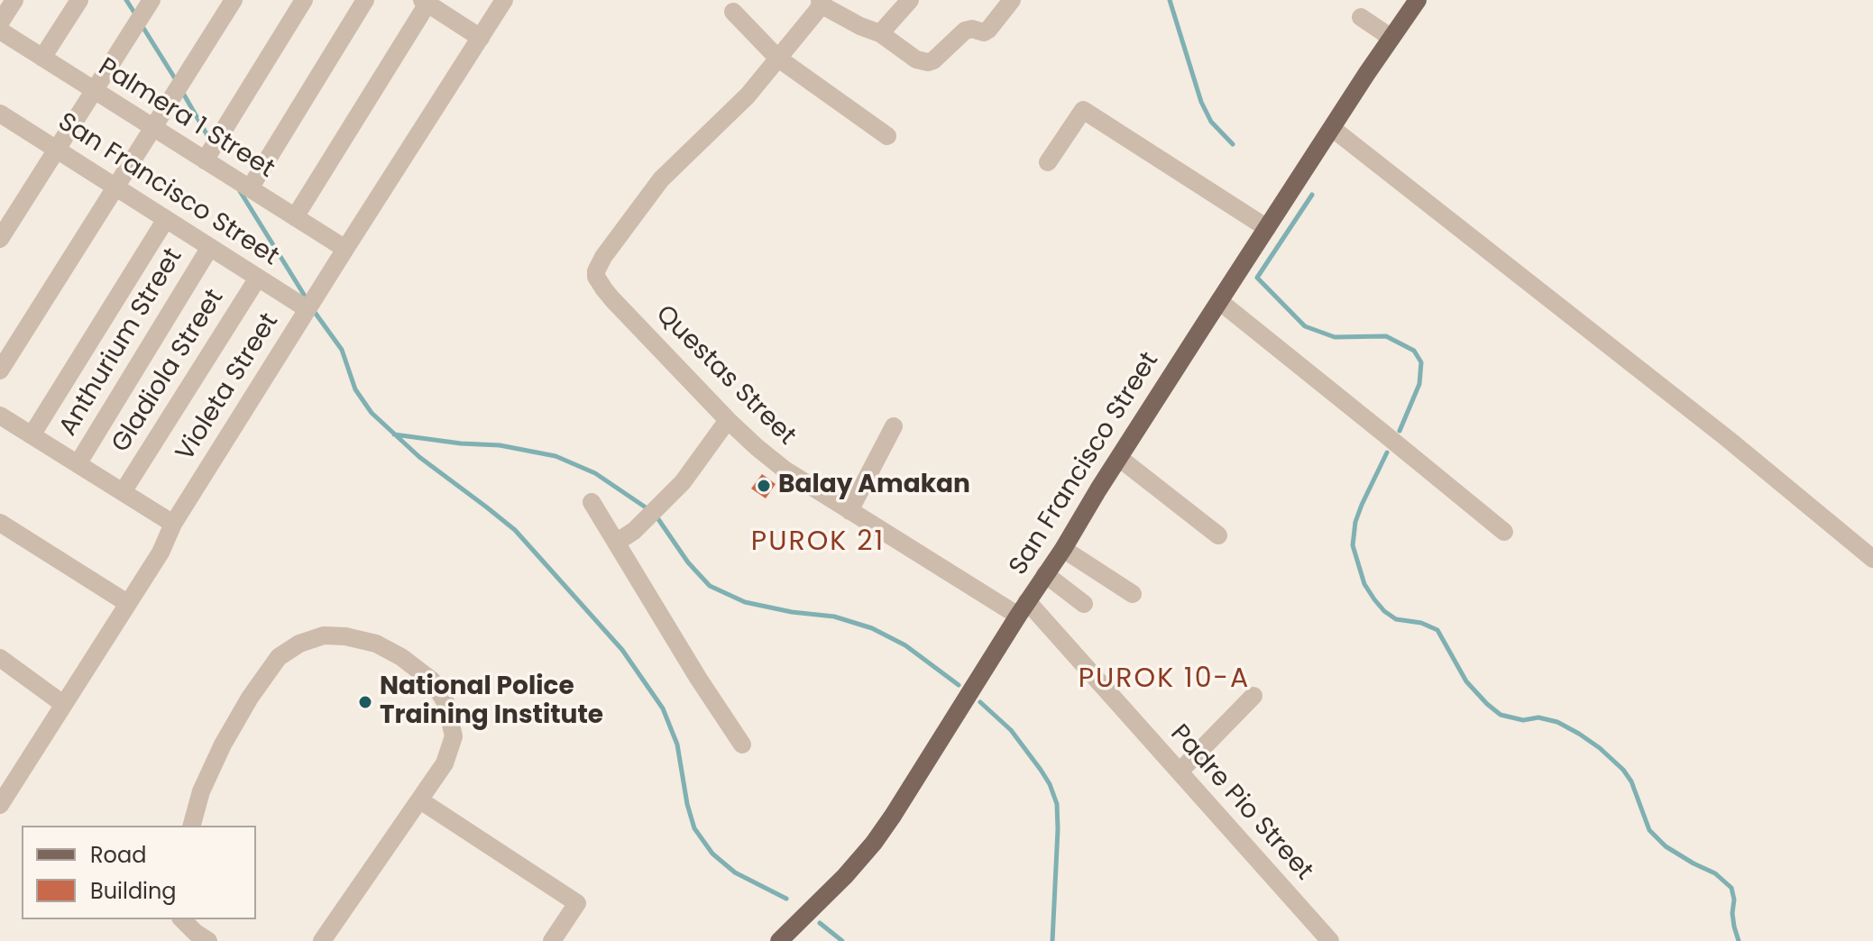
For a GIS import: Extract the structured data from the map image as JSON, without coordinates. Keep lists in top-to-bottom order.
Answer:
{
  "streets": {
    "main road": ["San Francisco Street"],
    "street": [
      "Palmera 1 Street",
      "Anthurium Street",
      "Gladiola Street",
      "Questas Street",
      "Violeta Street",
      "Padre Pio Street"
    ]
  },
  "crossings": [
    ["Palmera 1 Street", "Violeta Street"],
    ["San Francisco Street", "Anthurium Street"],
    ["San Francisco Street", "Gladiola Street"],
    ["San Francisco Street", "Questas Street"],
    ["San Francisco Street", "Violeta Street"],
    ["San Francisco Street", "Padre Pio Street"],
    ["Questas Street", "Padre Pio Street"]
  ],
  "districts": ["PUROK 21", "PUROK 10-A"],
  "places": ["Balay Amakan", "National Police Training Institute"],
  "legend": ["Road", "Building"]
}
